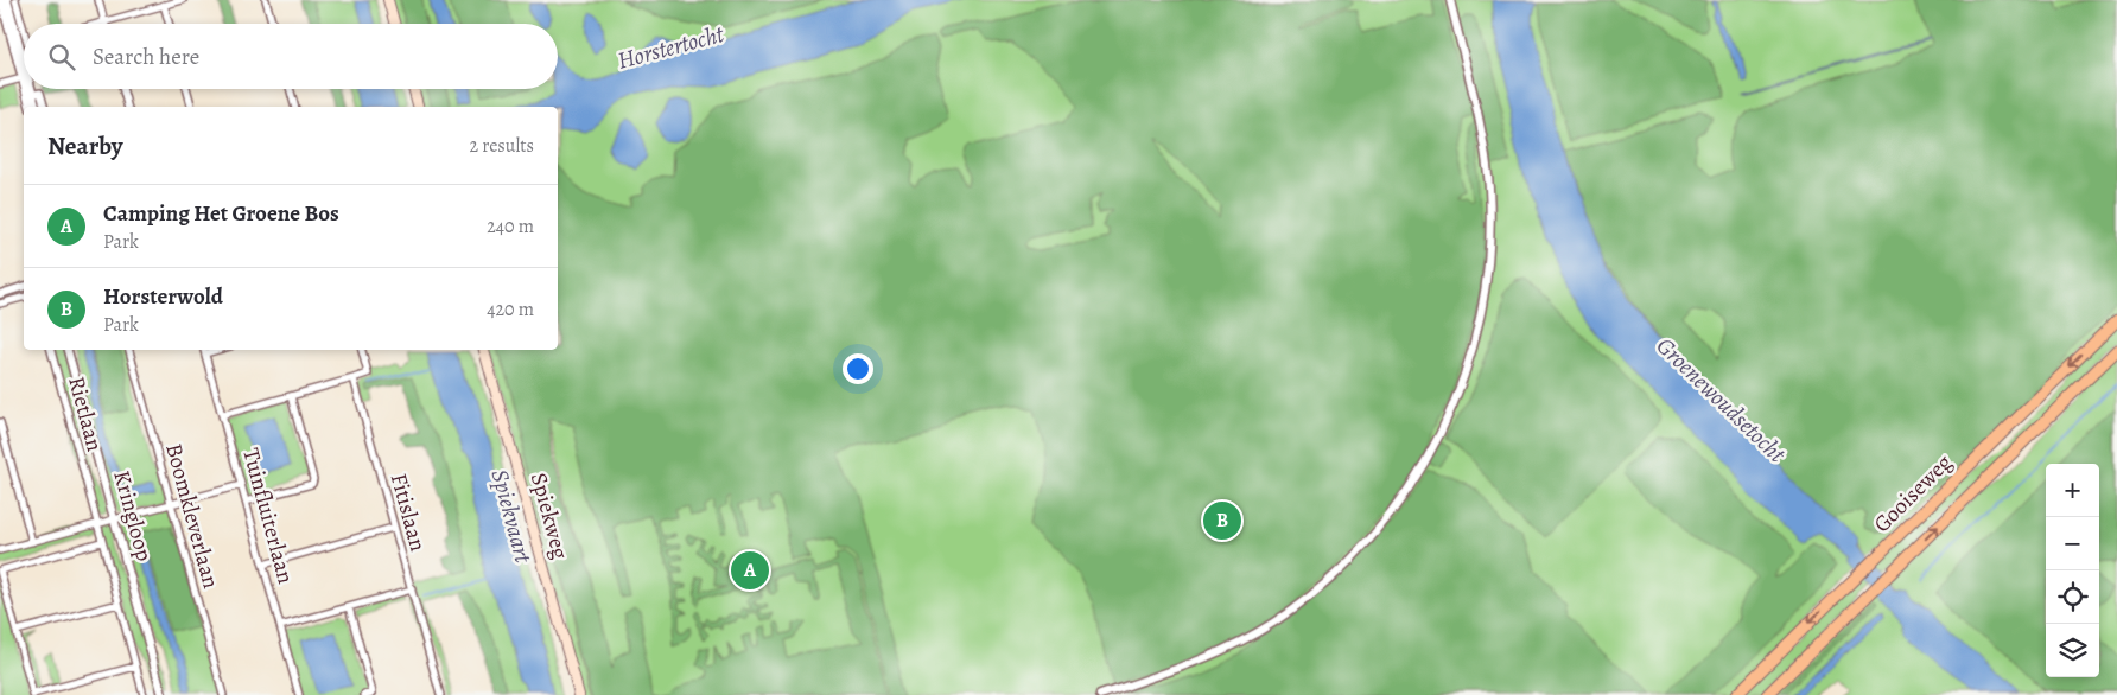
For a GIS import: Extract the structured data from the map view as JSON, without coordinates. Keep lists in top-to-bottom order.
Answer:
{
  "streets": {
    "highway": ["Gooiseweg"],
    "main road": ["Spiekweg"],
    "street": [
      "Rietlaan",
      "Fitislaan",
      "Kringloop",
      "Boomkleverlaan",
      "Tuinfluiterlaan"
    ]
  },
  "water": ["Horstertocht", "Groenewoudsetocht", "Spiekvaart"],
  "page": {
    "search": "Search here",
    "heading": ["Nearby", "2 results"],
    "list": [
      {
        "mark": "A",
        "name": "Camping Het Groene Bos",
        "note": "Park",
        "value": "240 m"
      },
      {
        "mark": "B",
        "name": "Horsterwold",
        "note": "Park",
        "value": "420 m"
      }
    ],
    "map_buttons": ["+", "−"],
    "pins": ["B", "A"]
  }
}
